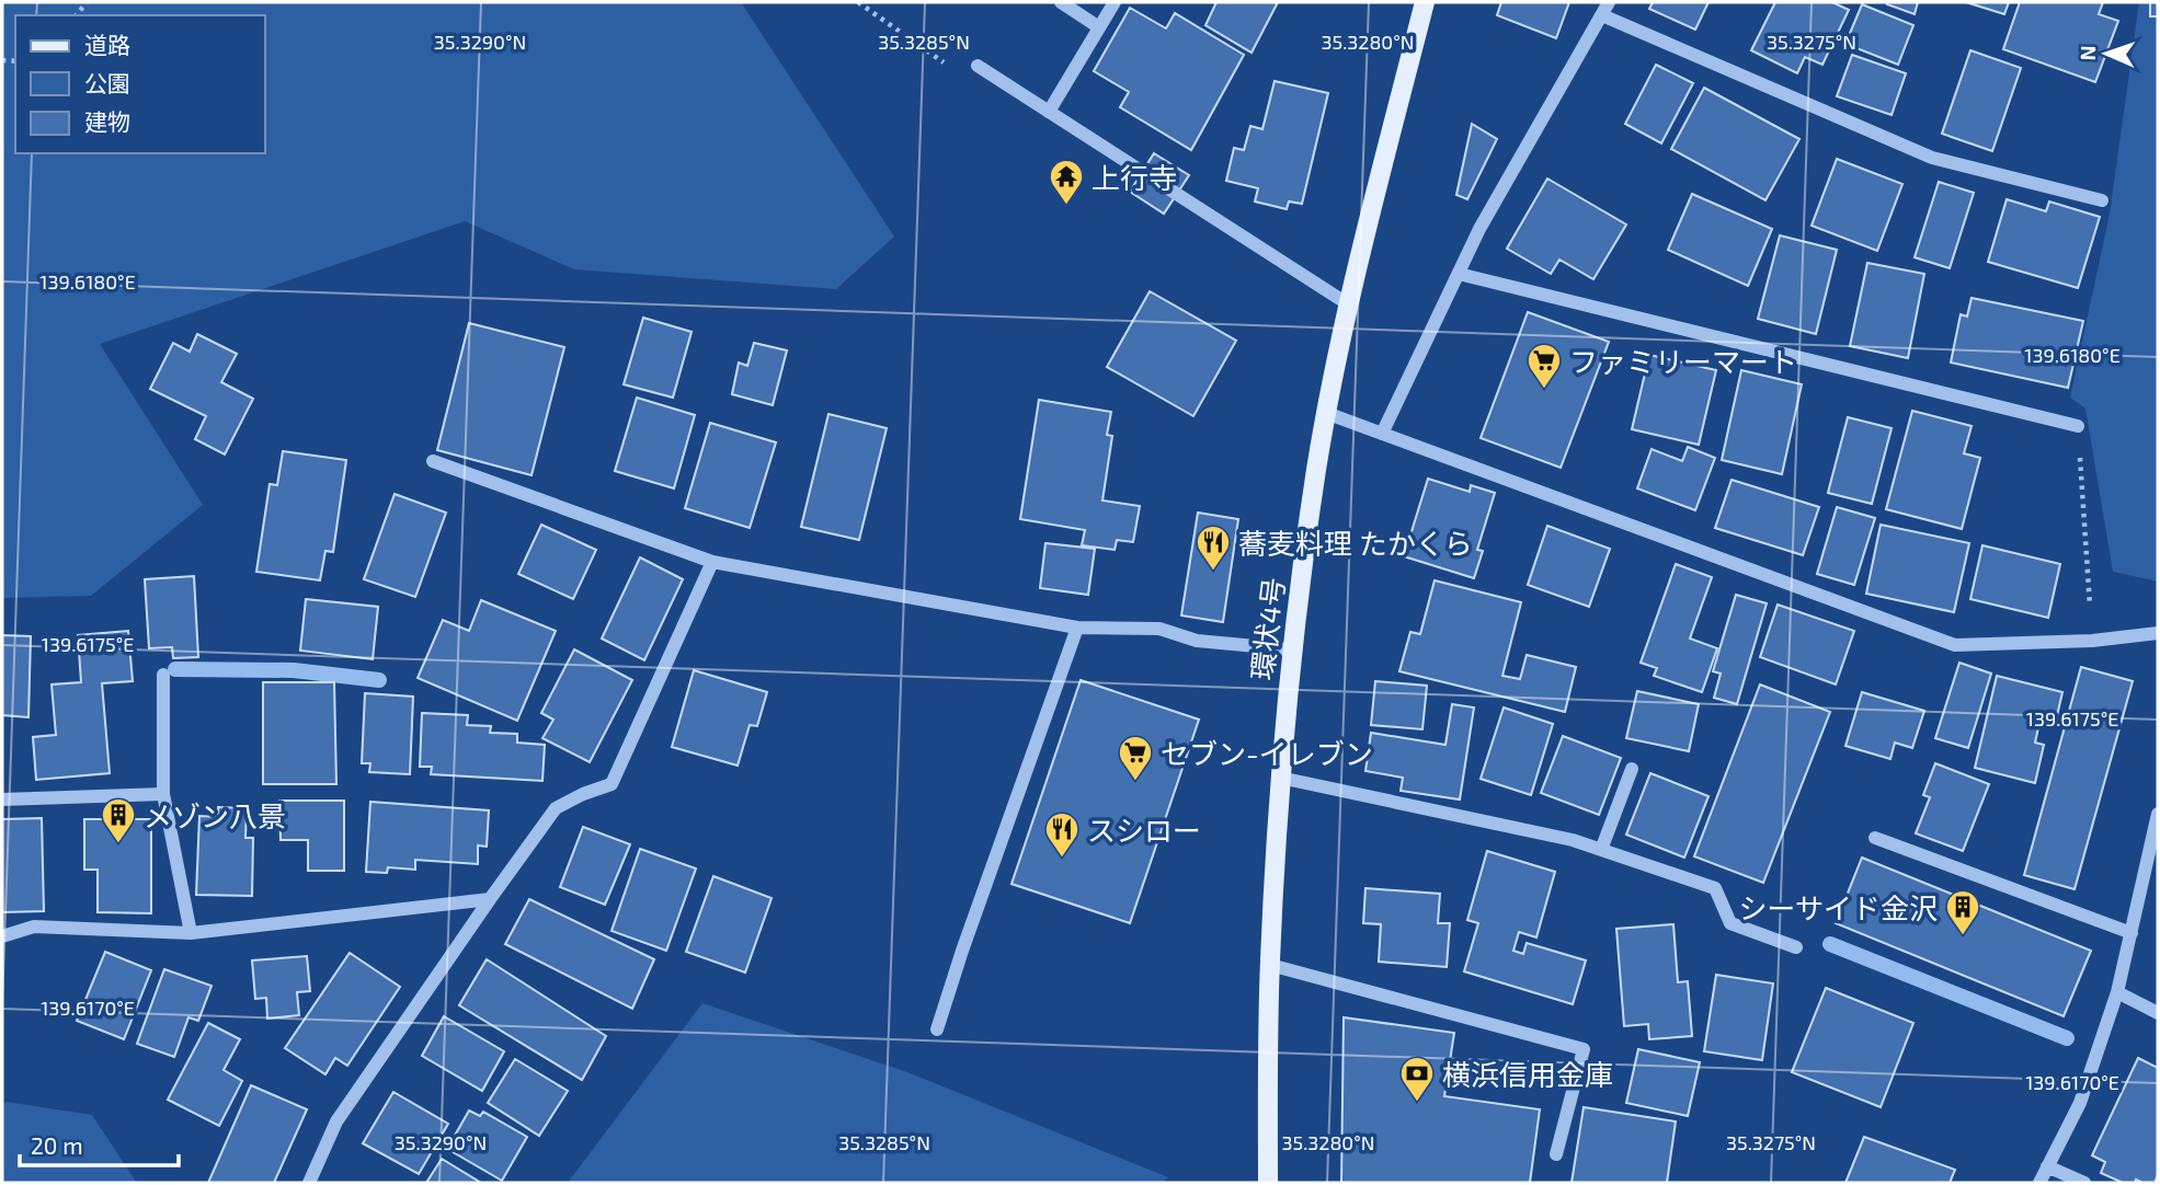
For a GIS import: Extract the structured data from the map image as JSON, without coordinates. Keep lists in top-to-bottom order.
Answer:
{
  "streets": {
    "main road": ["環状4号"]
  },
  "places": {
    "temple": ["上行寺"],
    "supermarket": ["ファミリーマート", "セブン-イレブン"],
    "restaurant": ["蕎麦料理 たかくら", "スシロー"],
    "building": ["メゾン八景", "シーサイド金沢"],
    "bank": ["横浜信用金庫"]
  },
  "legend": ["道路", "公園", "建物"],
  "scale_bar": "20 m",
  "north": "left",
  "coordinates": [
    "35.3290°N",
    "35.3285°N",
    "35.3280°N",
    "35.3275°N",
    "139.6180°E",
    "139.6175°E",
    "139.6170°E"
  ]
}
